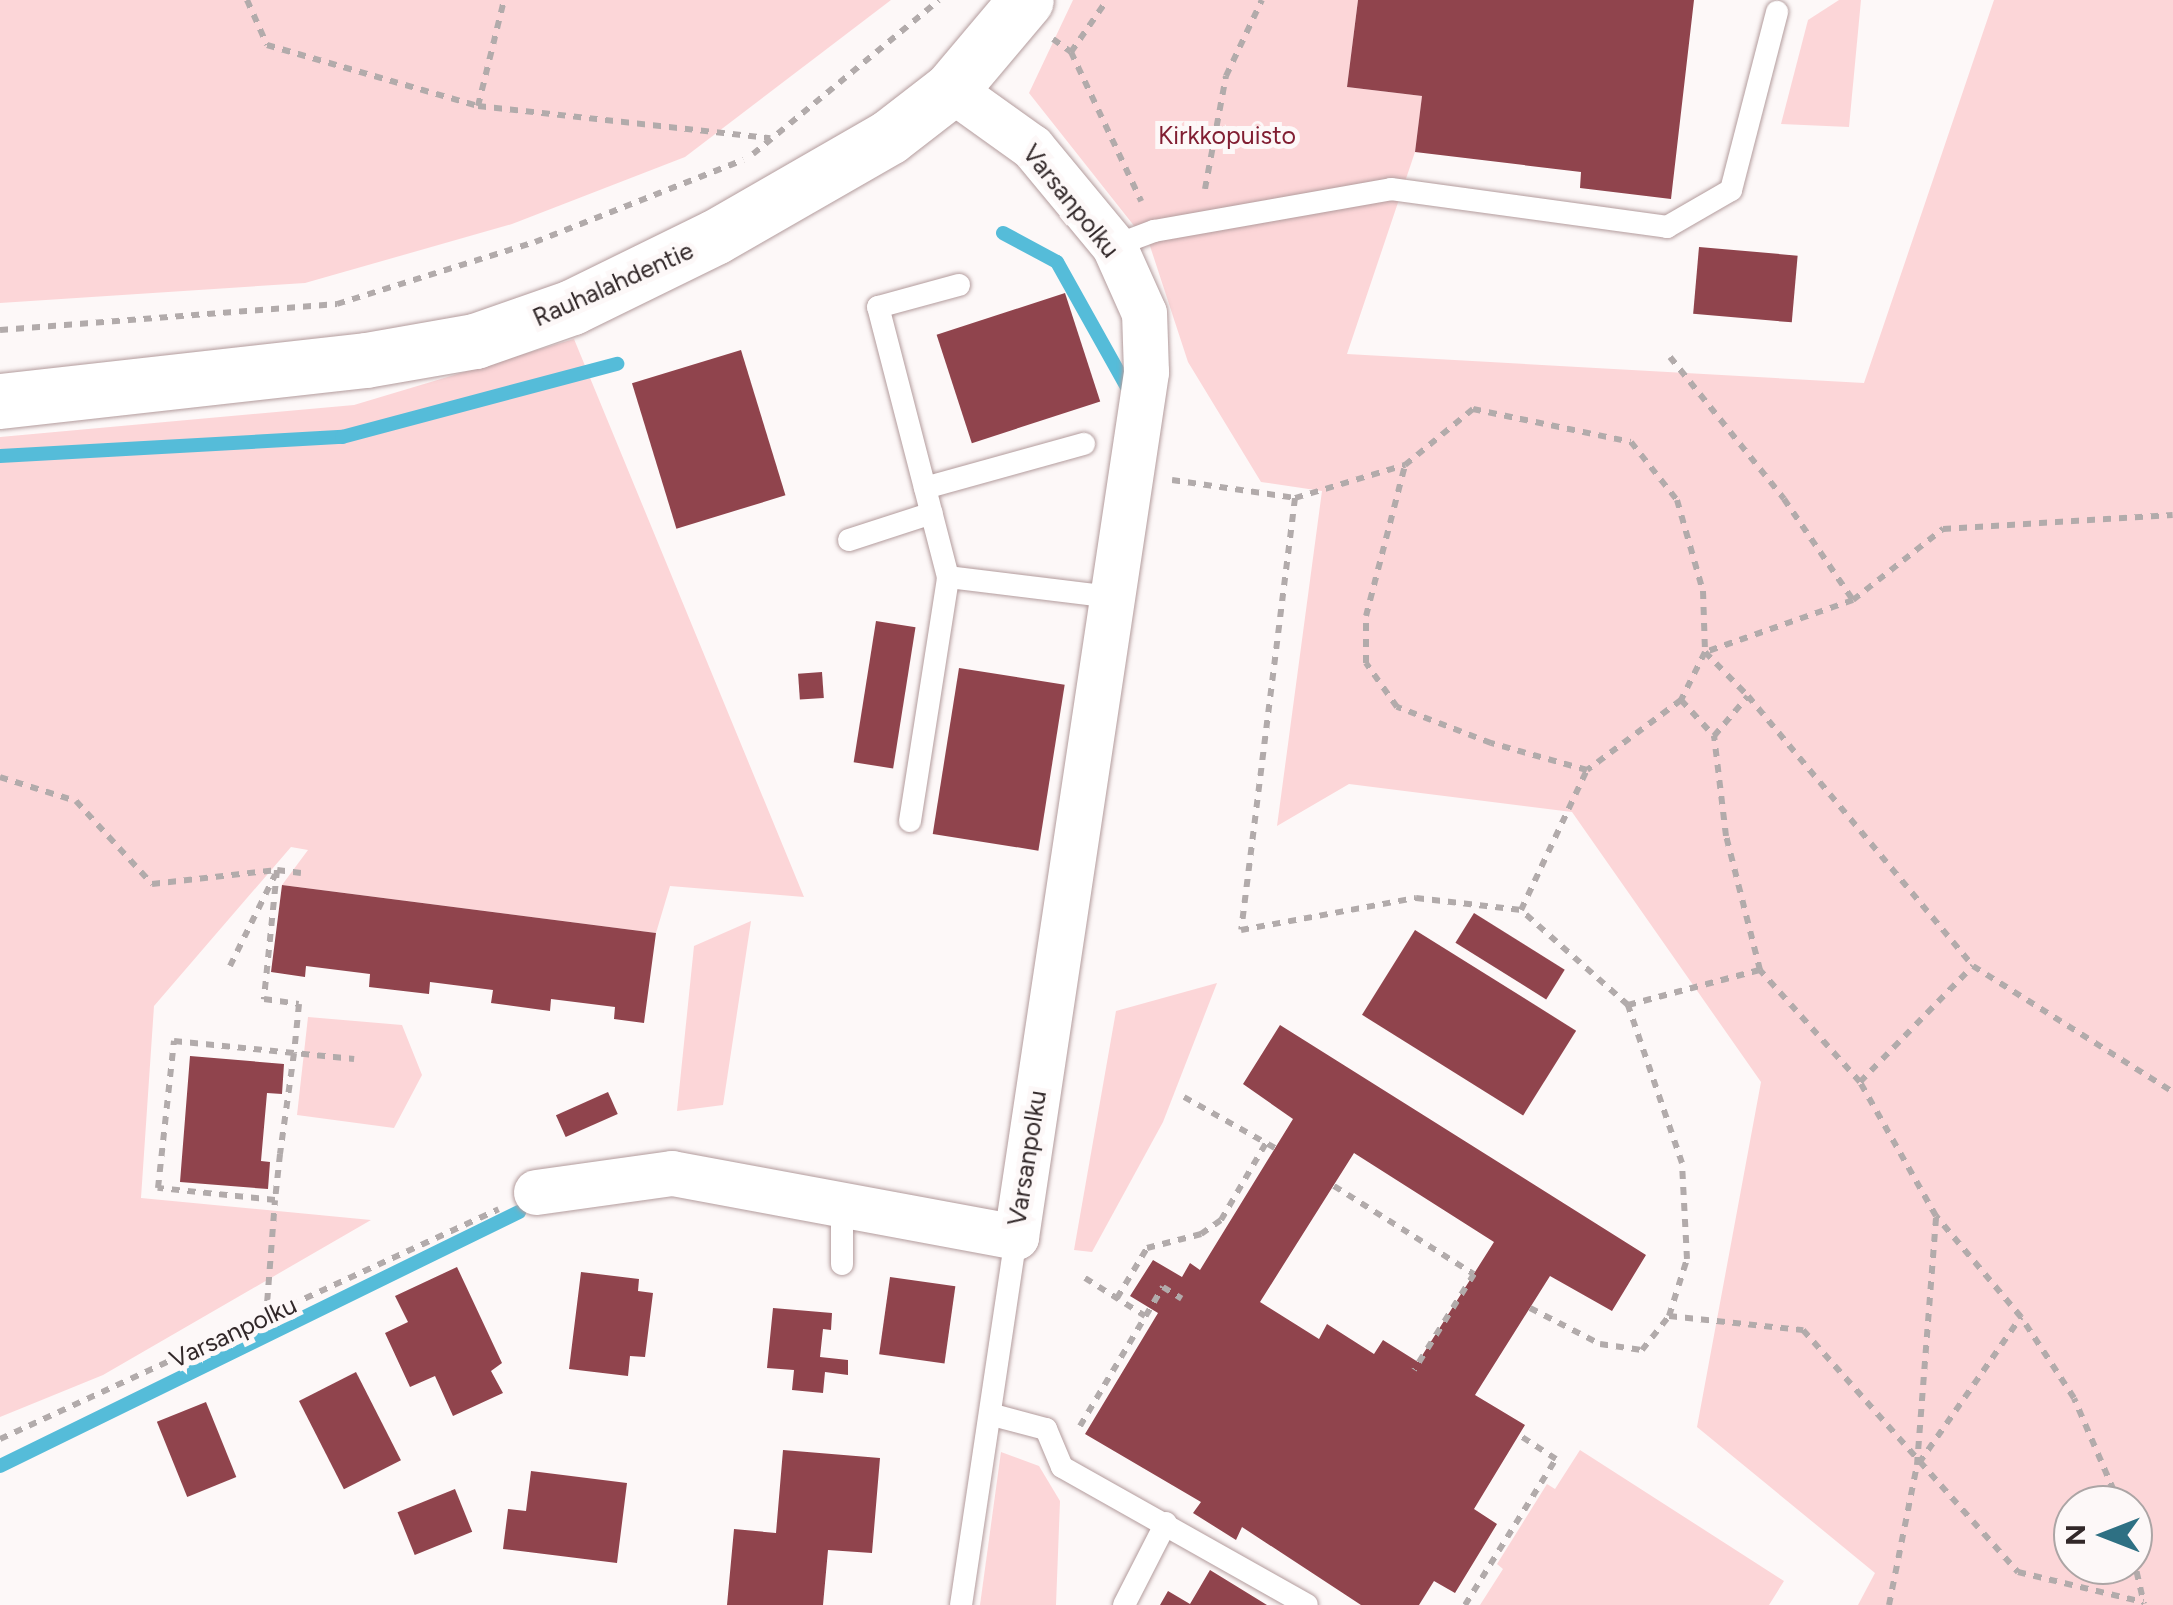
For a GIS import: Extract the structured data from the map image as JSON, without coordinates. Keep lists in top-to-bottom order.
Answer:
{
  "streets": {
    "main road": ["Rauhalahdentie"],
    "street": ["Varsanpolku"]
  },
  "crossings": [
    ["Varsanpolku", "Rauhalahdentie"]
  ],
  "parks": ["Kirkkopuisto"],
  "north": "left"
}
